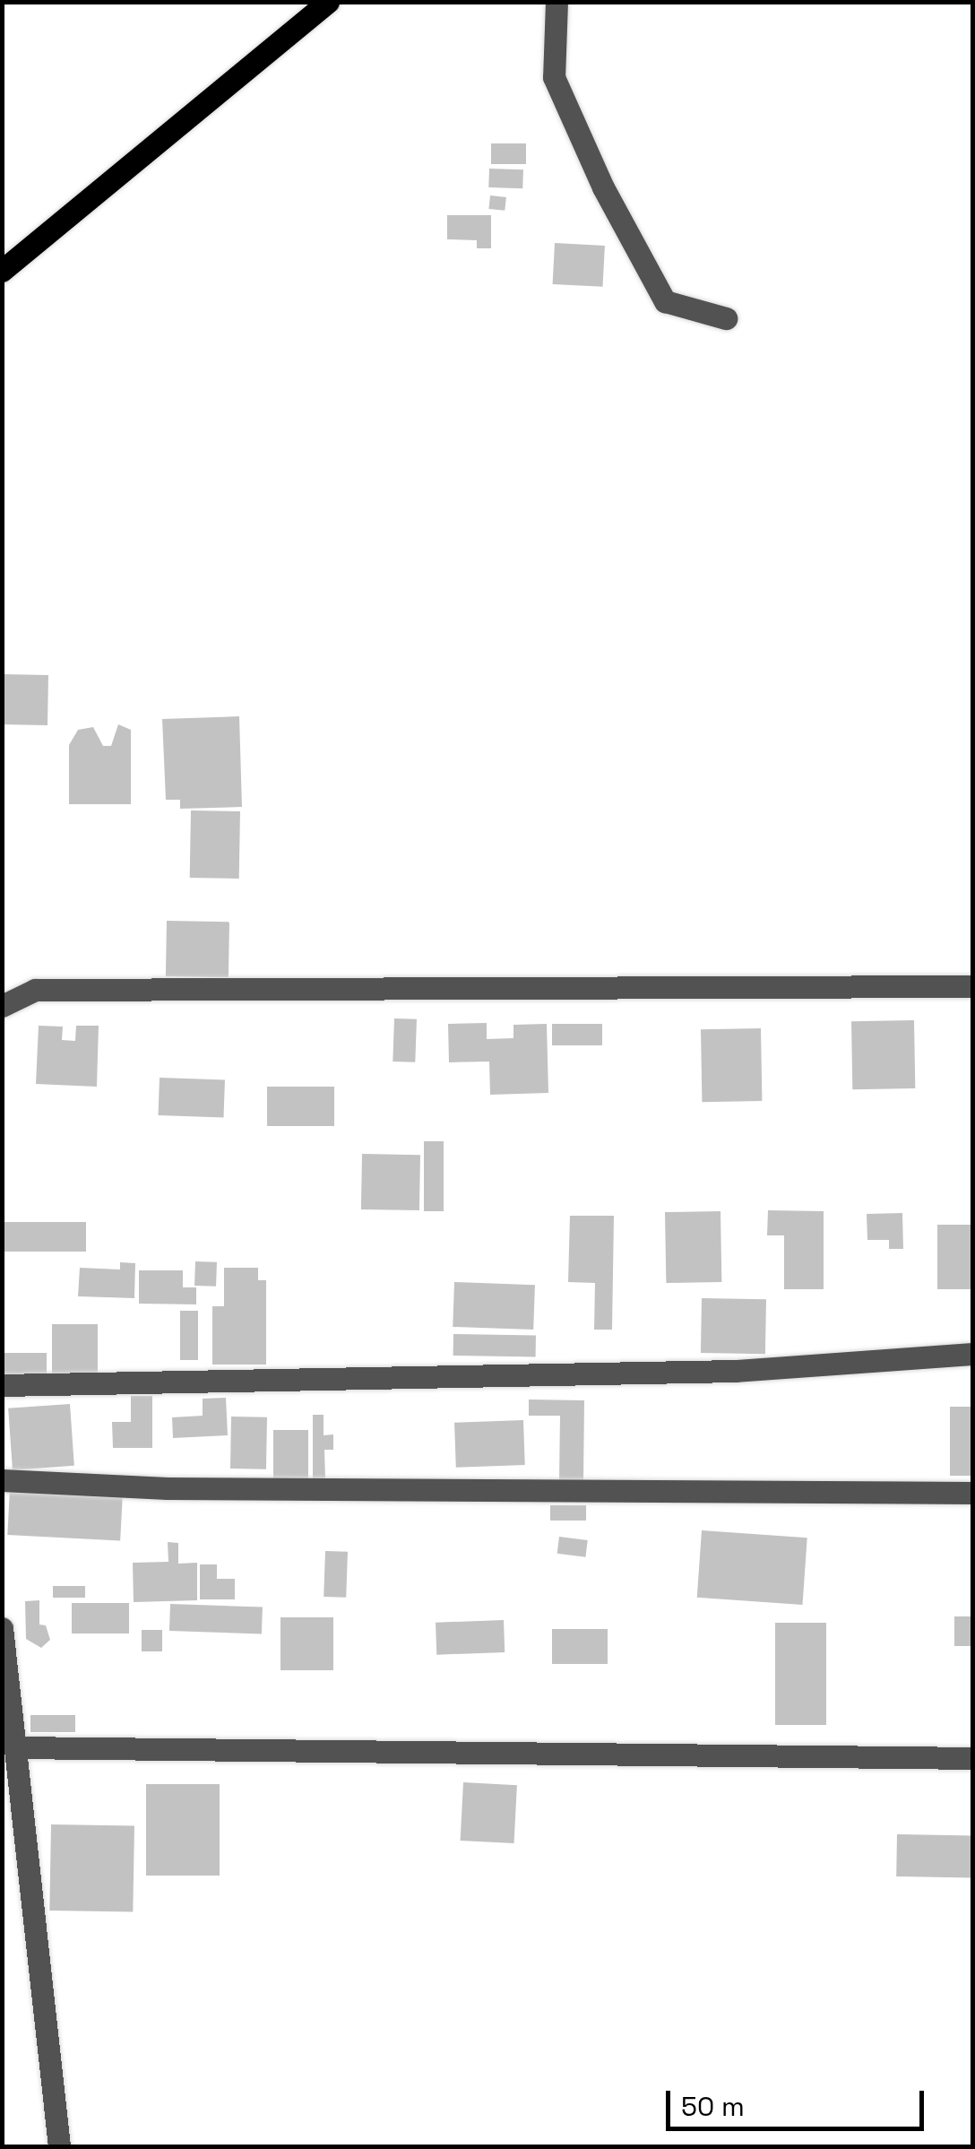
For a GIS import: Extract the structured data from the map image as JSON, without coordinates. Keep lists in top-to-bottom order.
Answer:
{
  "scale_bar": "50 m"
}
